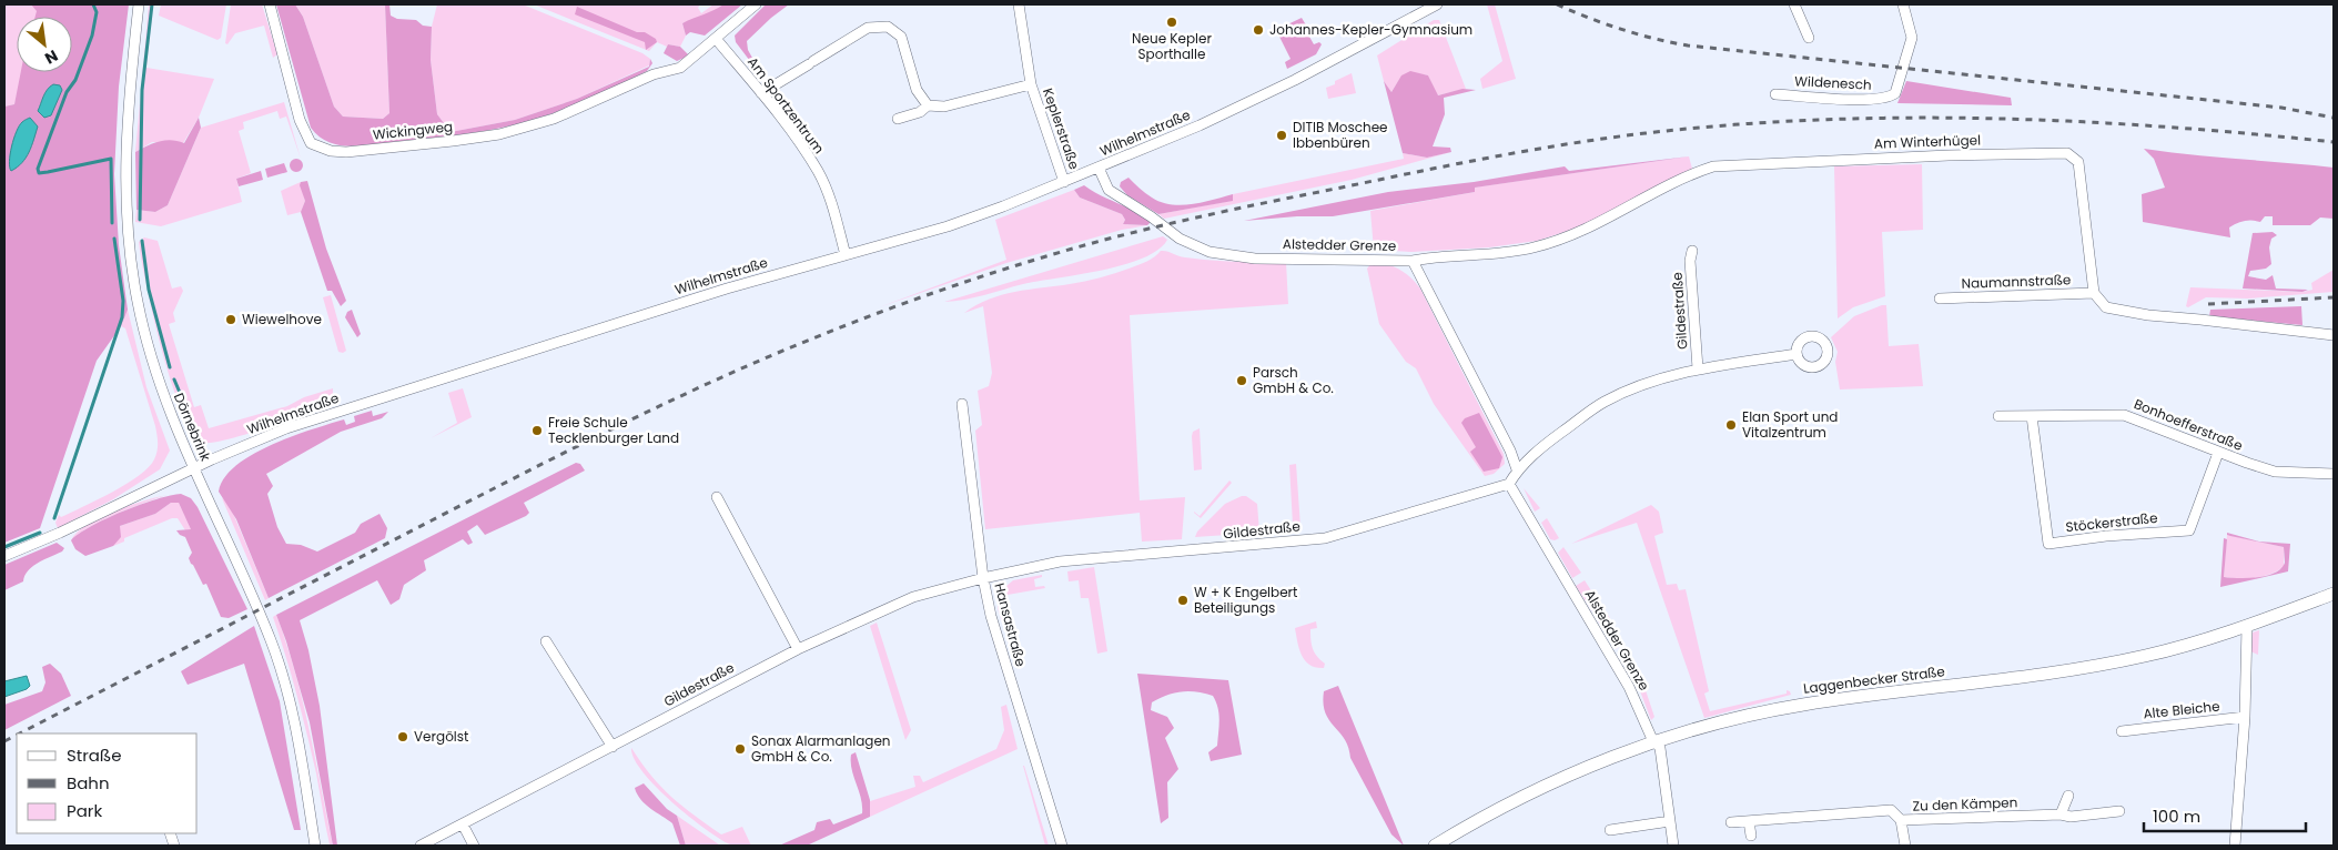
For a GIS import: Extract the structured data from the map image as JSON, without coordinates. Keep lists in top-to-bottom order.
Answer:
{
  "streets": {
    "street": [
      "Wildenesch",
      "Am Sportzentrum",
      "Keplerstraße",
      "Wickingweg",
      "Wilhelmstraße",
      "Am Winterhügel",
      "Alstedder Grenze",
      "Naumannstraße",
      "Gildestraße",
      "Bonhoefferstraße",
      "Dörnebrink",
      "Stöckerstraße",
      "Hansastraße",
      "Laggenbecker Straße",
      "Alte Bleiche",
      "Zu den Kämpen"
    ]
  },
  "crossings": [
    ["Am Sportzentrum", "Wickingweg"],
    ["Am Sportzentrum", "Wilhelmstraße"],
    ["Keplerstraße", "Wilhelmstraße"],
    ["Wilhelmstraße", "Alstedder Grenze"],
    ["Wilhelmstraße", "Dörnebrink"],
    ["Am Winterhügel", "Alstedder Grenze"],
    ["Am Winterhügel", "Naumannstraße"],
    ["Alstedder Grenze", "Gildestraße"],
    ["Alstedder Grenze", "Laggenbecker Straße"],
    ["Gildestraße", "Hansastraße"],
    ["Bonhoefferstraße", "Stöckerstraße"]
  ],
  "places": [
    "Neue Kepler Sporthalle",
    "Johannes-Kepler-Gymnasium",
    "DITIB Moschee Ibbenbüren",
    "Wiewelhove",
    "Parsch GmbH & Co.",
    "Elan Sport und Vitalzentrum",
    "Freie Schule Tecklenburger Land",
    "W + K Engelbert Beteiligungs",
    "Vergölst",
    "Sonax Alarmanlagen GmbH & Co."
  ],
  "legend": ["Straße", "Bahn", "Park"],
  "scale_bar": "100 m",
  "north": "bottom right"
}
